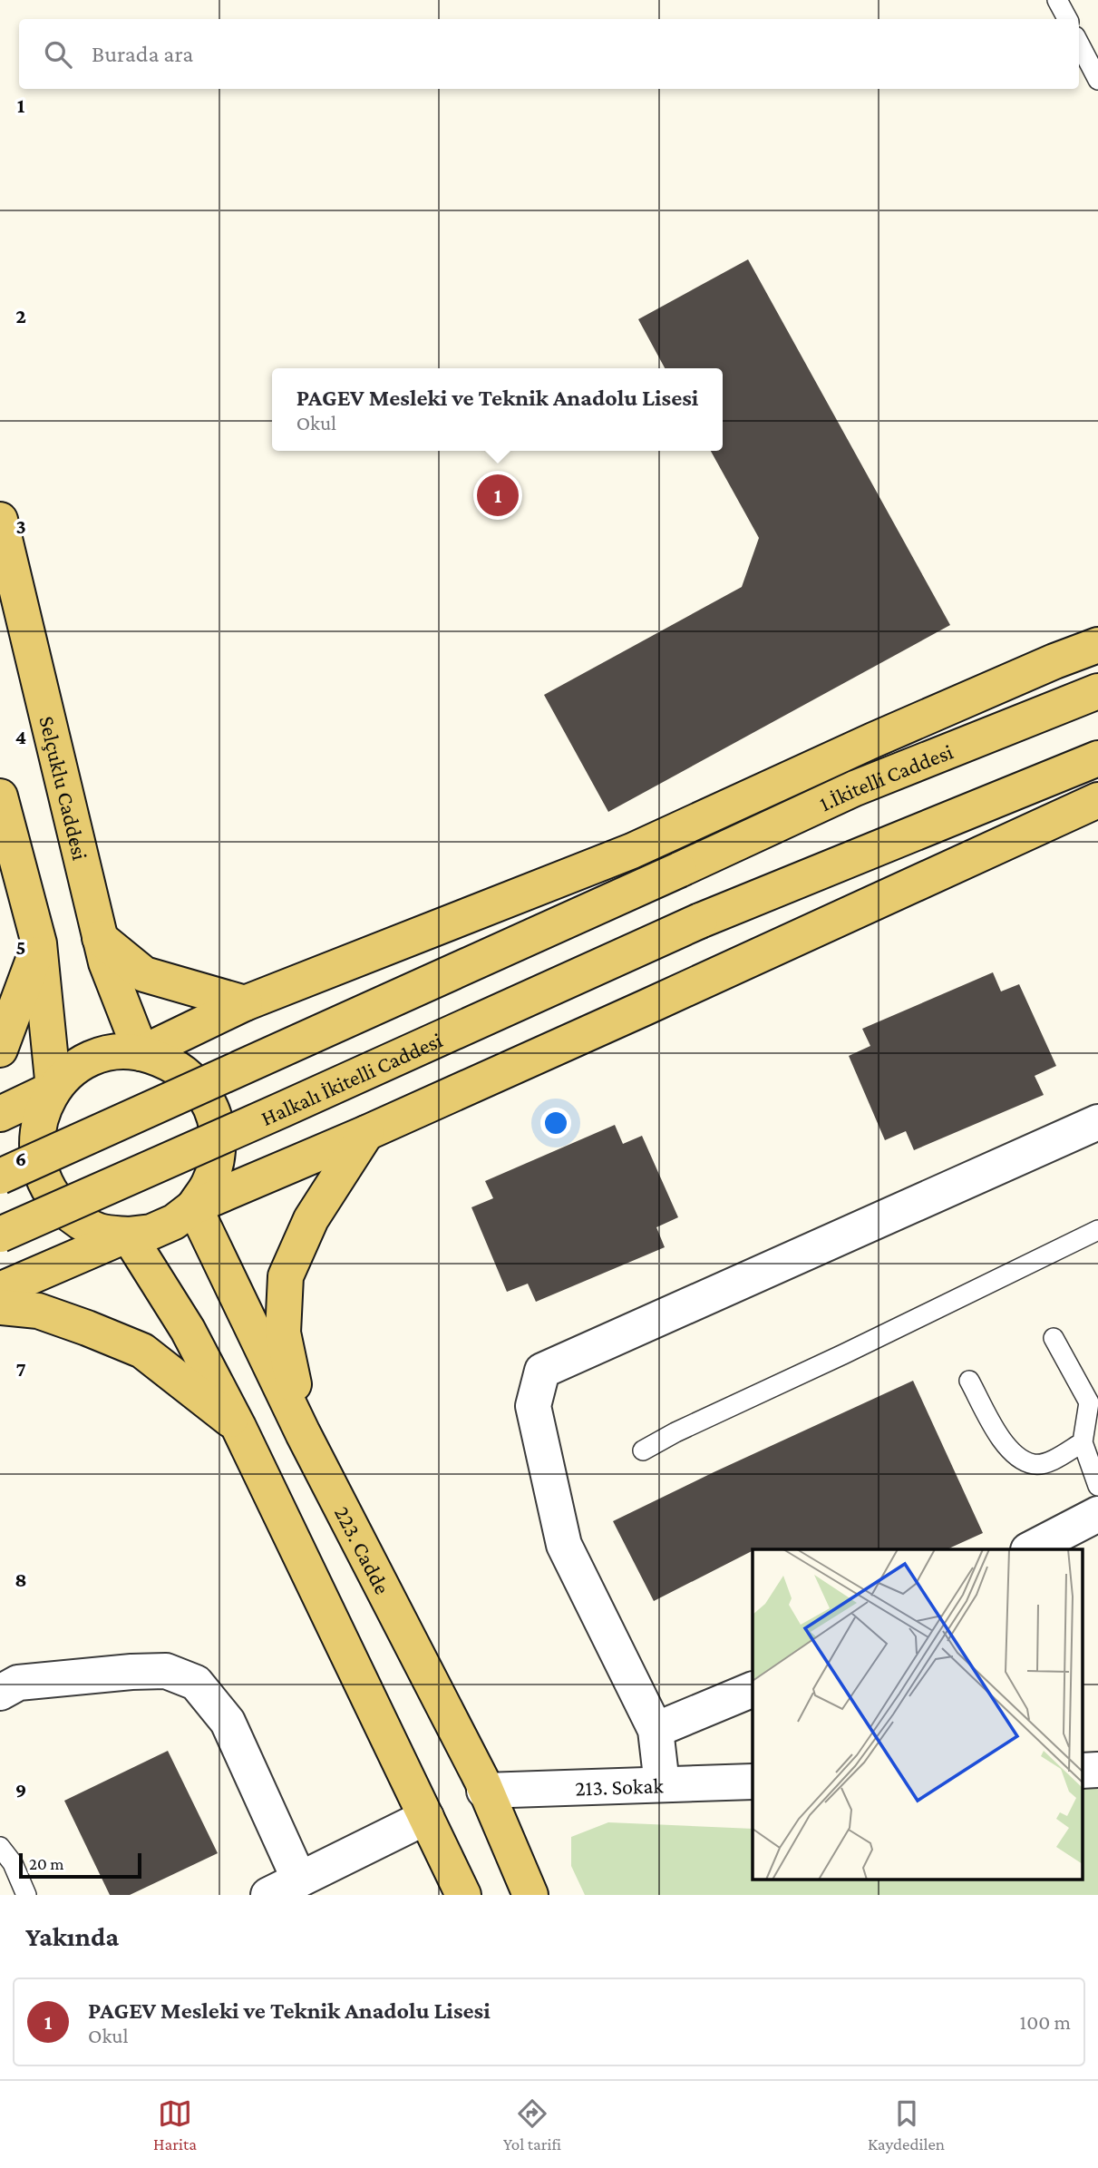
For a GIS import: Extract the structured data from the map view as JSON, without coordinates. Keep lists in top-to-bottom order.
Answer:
{
  "streets": {
    "main road": [
      "1.İkitelli Caddesi",
      "Selçuklu Caddesi",
      "Halkalı İkitelli Caddesi",
      "223. Cadde"
    ],
    "street": ["213. Sokak"]
  },
  "crossings": [
    ["Selçuklu Caddesi", "223. Cadde"],
    ["223. Cadde", "213. Sokak"]
  ],
  "scale_bar": "20 m",
  "page": {
    "search": "Burada ara",
    "popup": ["PAGEV Mesleki ve Teknik Anadolu Lisesi", "Okul"],
    "pins": "1",
    "scale": "20 m",
    "heading": "Yakında",
    "list": [
      {
        "mark": "1",
        "name": "PAGEV Mesleki ve Teknik Anadolu Lisesi",
        "note": "Okul",
        "value": "100 m"
      }
    ],
    "nav": ["Harita", "Yol tarifi", "Kaydedilen"]
  },
  "grid": {
    "rows": [
      "1",
      "2",
      "3",
      "4",
      "5",
      "6",
      "7",
      "8",
      "9"
    ]
  }
}
